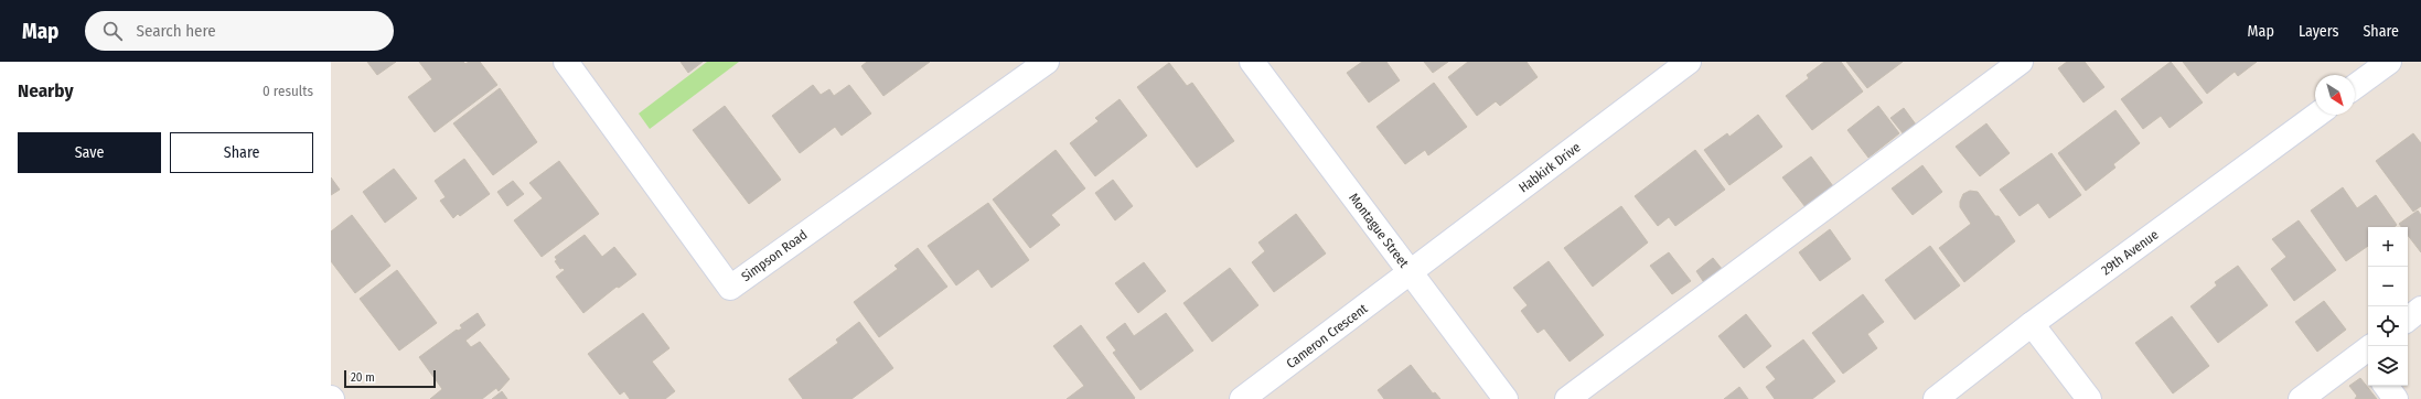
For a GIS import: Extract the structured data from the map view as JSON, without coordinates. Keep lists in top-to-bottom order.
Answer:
{
  "streets": {
    "street": [
      "Habkirk Drive",
      "Montague Street",
      "29th Avenue",
      "Simpson Road",
      "Cameron Crescent"
    ]
  },
  "crossings": [
    ["Habkirk Drive", "Montague Street"],
    ["Habkirk Drive", "Cameron Crescent"],
    ["Montague Street", "Cameron Crescent"]
  ],
  "scale_bar": "20 m",
  "north": "bottom right",
  "page": {
    "header": "Map",
    "search": "Search here",
    "nav": ["Map", "Layers", "Share"],
    "heading": ["Nearby", "0 results"],
    "buttons": ["Save", "Share"],
    "map_buttons": ["+", "−"],
    "scale": "20 m"
  }
}
